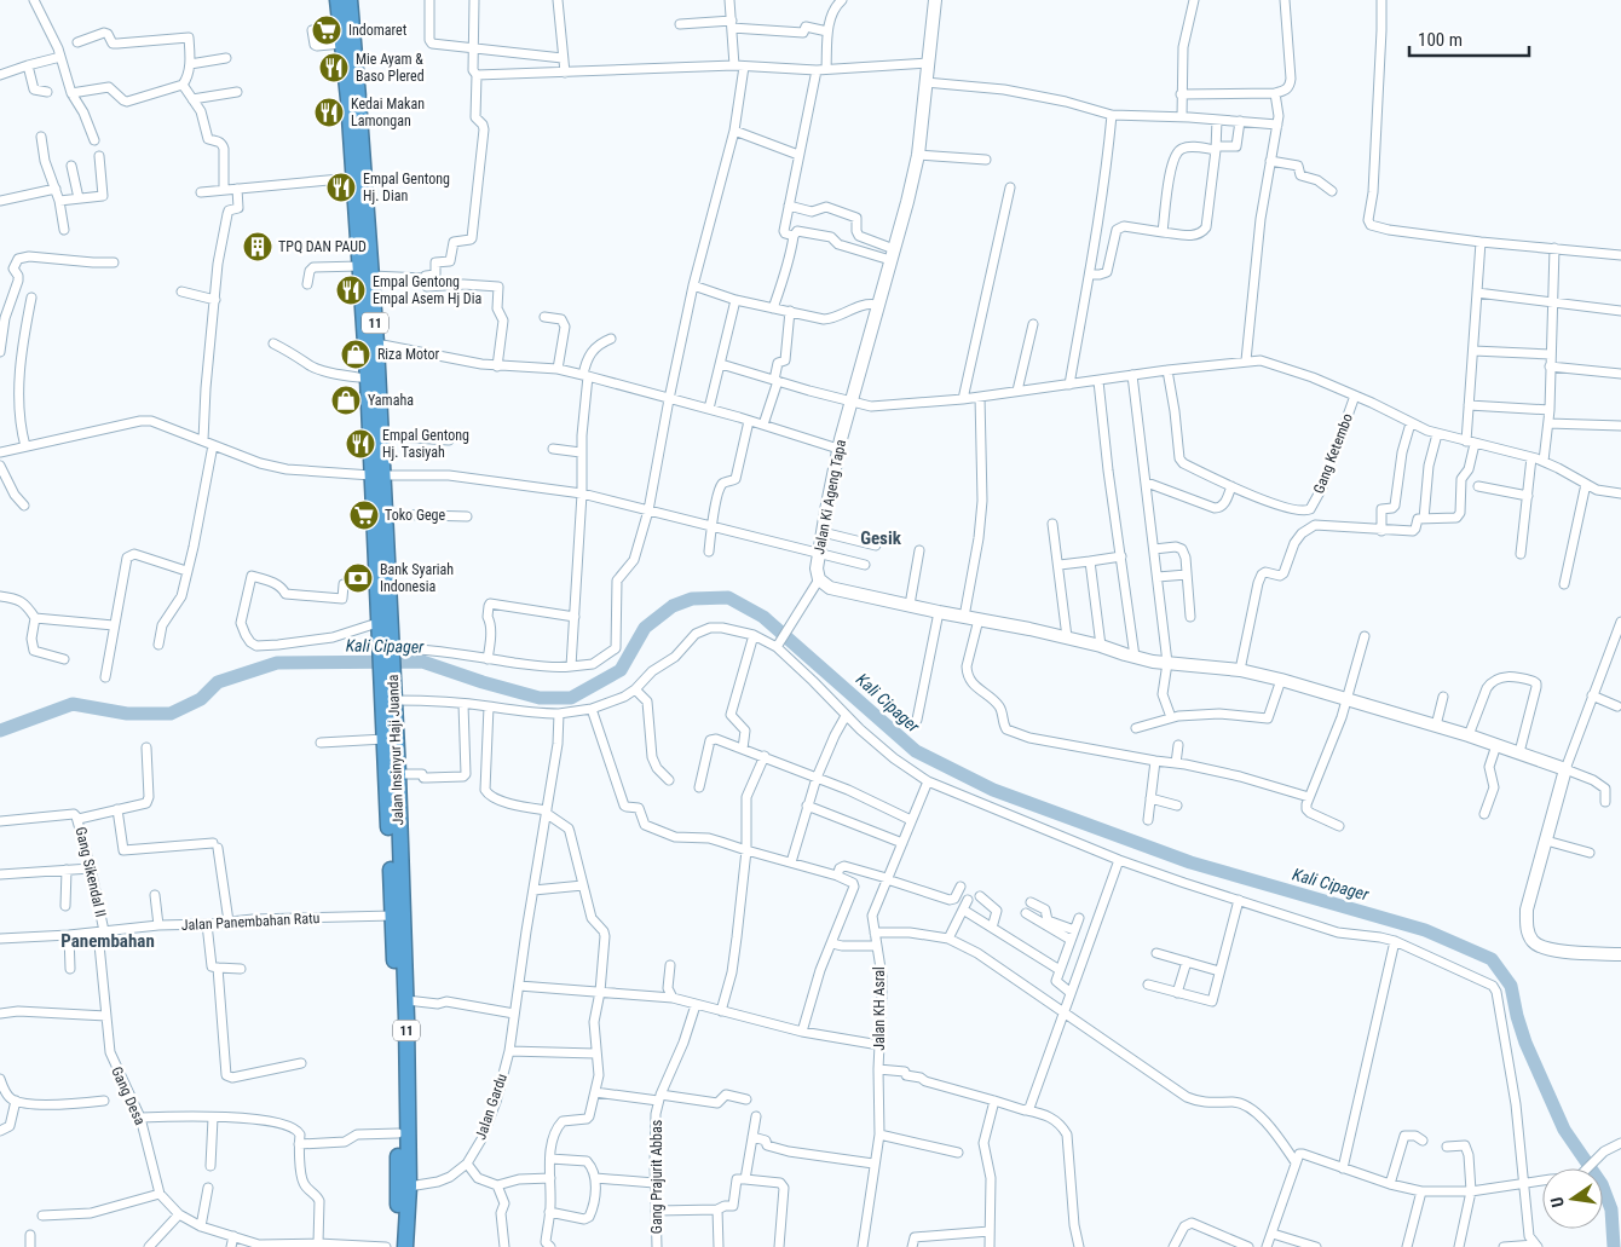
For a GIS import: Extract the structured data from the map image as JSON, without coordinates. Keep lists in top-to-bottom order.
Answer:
{
  "streets": {
    "highway": ["11", "Jalan Insinyur Haji Juanda"],
    "street": [
      "Gang Ketembo",
      "Jalan Ki Ageng Tapa",
      "Gang Sikendal II",
      "Jalan Panembahan Ratu",
      "Jalan KH Asral",
      "Gang Desa",
      "Jalan Gardu",
      "Gang Prajurit Abbas"
    ]
  },
  "crossings": [
    ["Jalan Insinyur Haji Juanda", "Jalan Panembahan Ratu"],
    ["Jalan Insinyur Haji Juanda", "Jalan Gardu"],
    ["Gang Sikendal II", "Jalan Panembahan Ratu"],
    ["Gang Sikendal II", "Gang Desa"],
    ["Jalan Panembahan Ratu", "Gang Desa"]
  ],
  "districts": ["Gesik", "Panembahan"],
  "water": ["Kali Cipager"],
  "places": {
    "supermarket": ["Indomaret", "Toko Gege"],
    "restaurant": [
      "Mie Ayam & Baso Plered",
      "Kedai Makan Lamongan",
      "Empal Gentong Hj. Dian",
      "Empal Gentong Empal Asem Hj Dia",
      "Empal Gentong Hj. Tasiyah"
    ],
    "building": ["TPQ DAN PAUD"],
    "shop": ["Riza Motor", "Yamaha"],
    "bank": ["Bank Syariah Indonesia"]
  },
  "scale_bar": "100 m",
  "north": "left"
}
